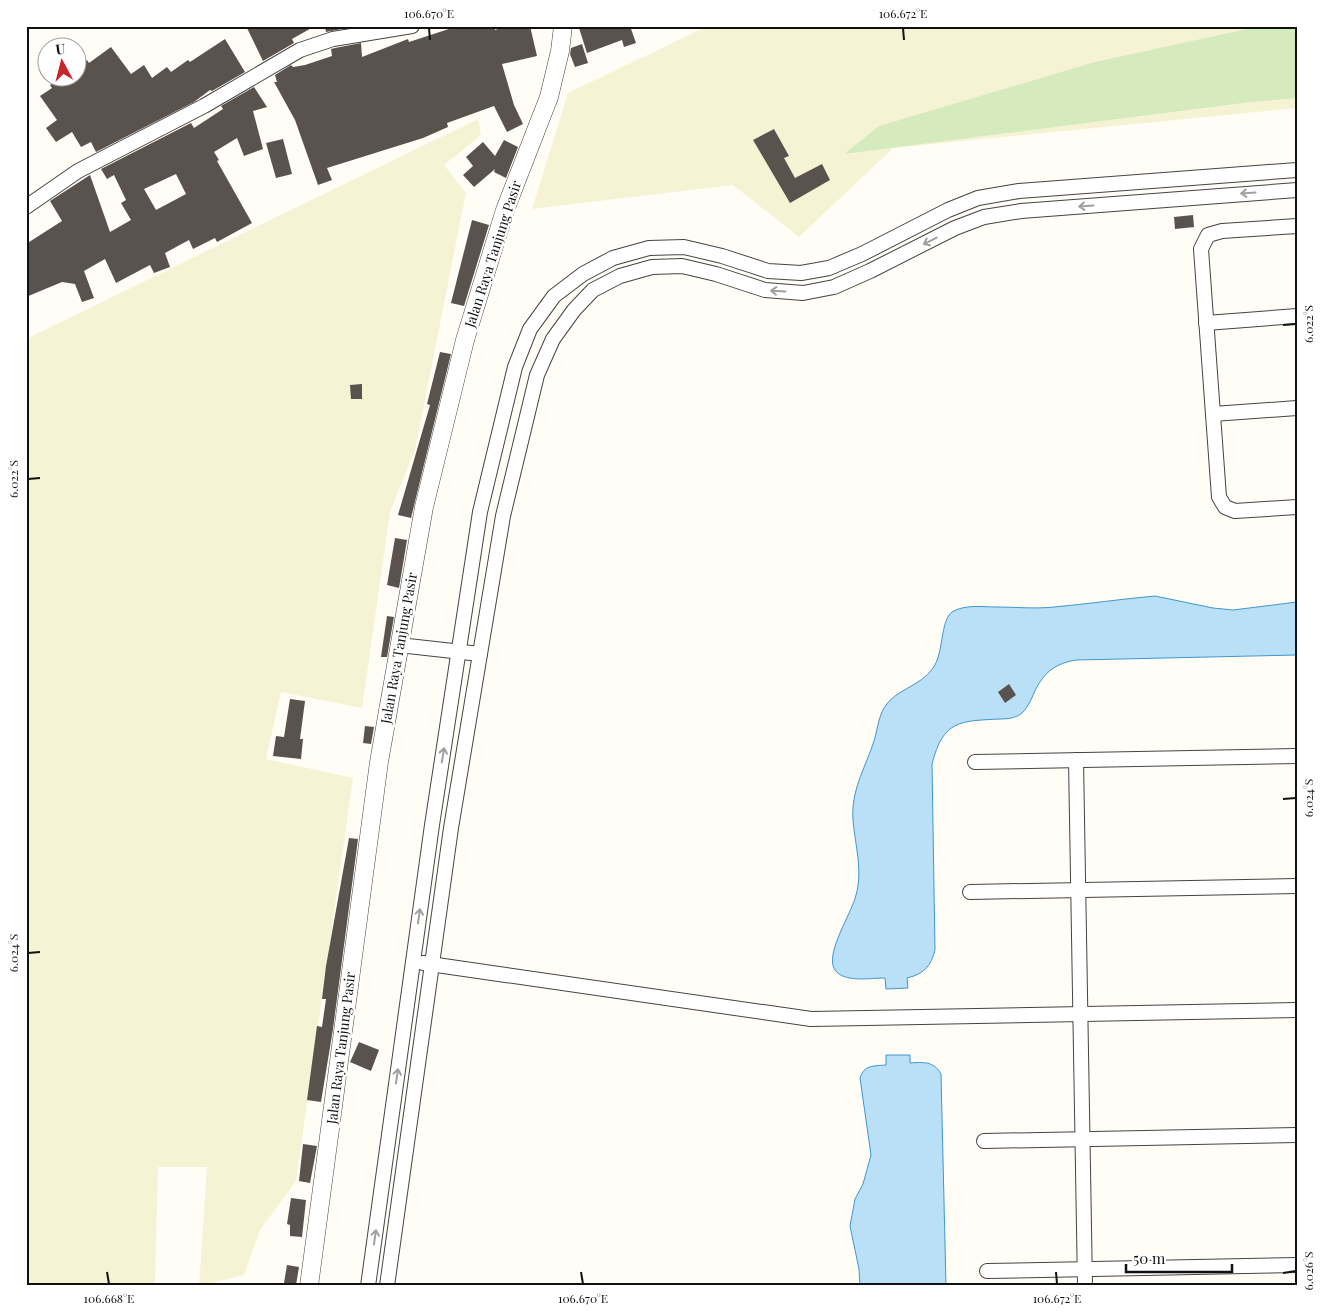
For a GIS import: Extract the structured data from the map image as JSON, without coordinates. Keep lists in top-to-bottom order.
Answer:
{
  "streets": {
    "street": ["Jalan Raya Tanjung Pasir"]
  },
  "scale_bar": "50 m",
  "north": "top",
  "coordinates": [
    "106.670°E",
    "106.672°E",
    "6.022°S",
    "6.024°S",
    "6.026°S",
    "106.668°E"
  ]
}
